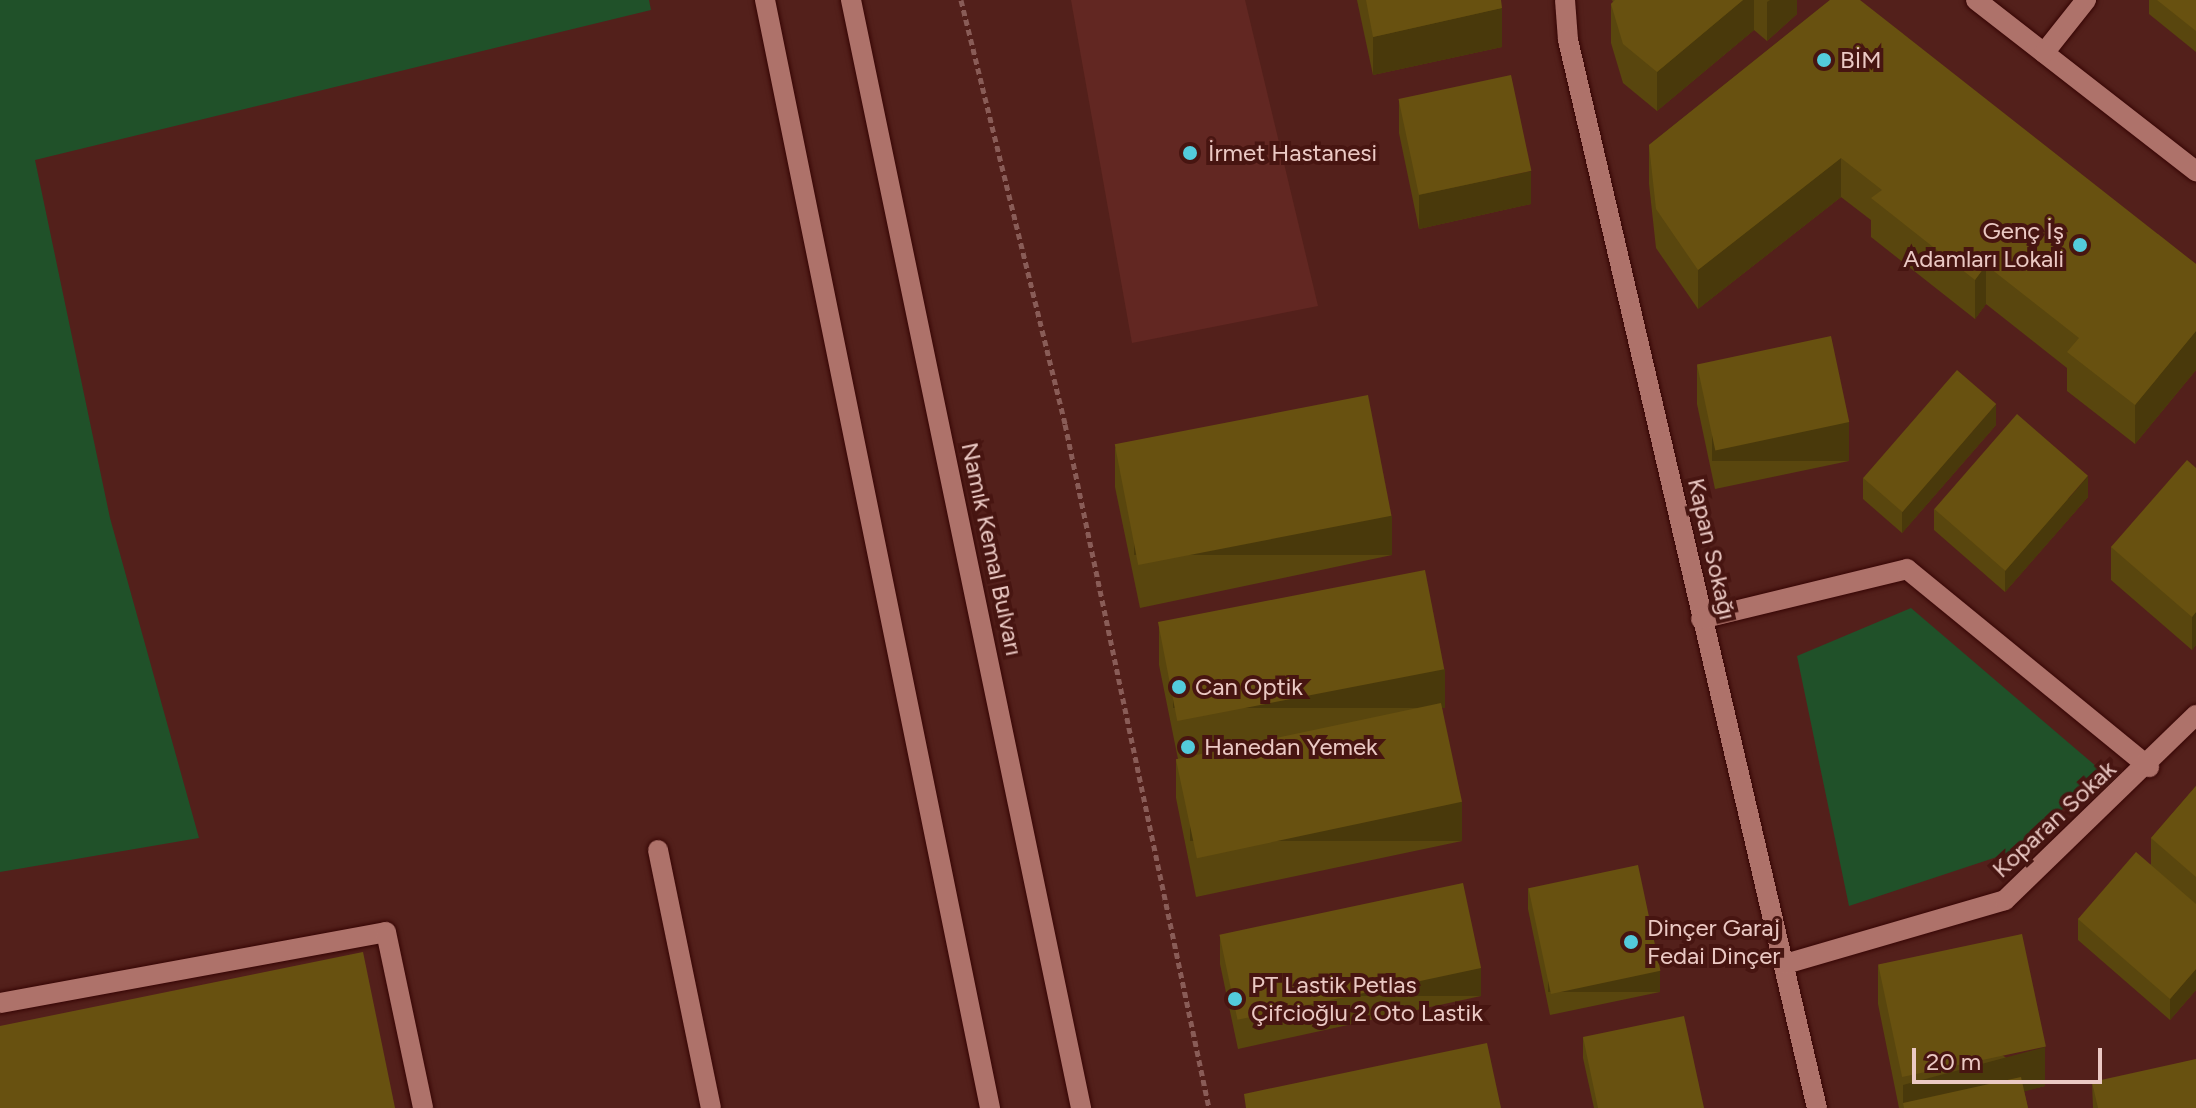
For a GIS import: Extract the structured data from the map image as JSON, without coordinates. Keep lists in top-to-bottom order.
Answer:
{
  "streets": {
    "street": ["Namık Kemal Bulvarı", "Kapan Sokağı", "Koparan Sokak"]
  },
  "crossings": [
    ["Kapan Sokağı", "Koparan Sokak"]
  ],
  "places": [
    "BİM",
    "İrmet Hastanesi",
    "Genç İş Adamları Lokali",
    "Can Optik",
    "Hanedan Yemek",
    "Dinçer Garaj Fedai Dinçer",
    "PT Lastik Petlas Çifcioğlu 2 Oto Lastik"
  ],
  "scale_bar": "20 m"
}
